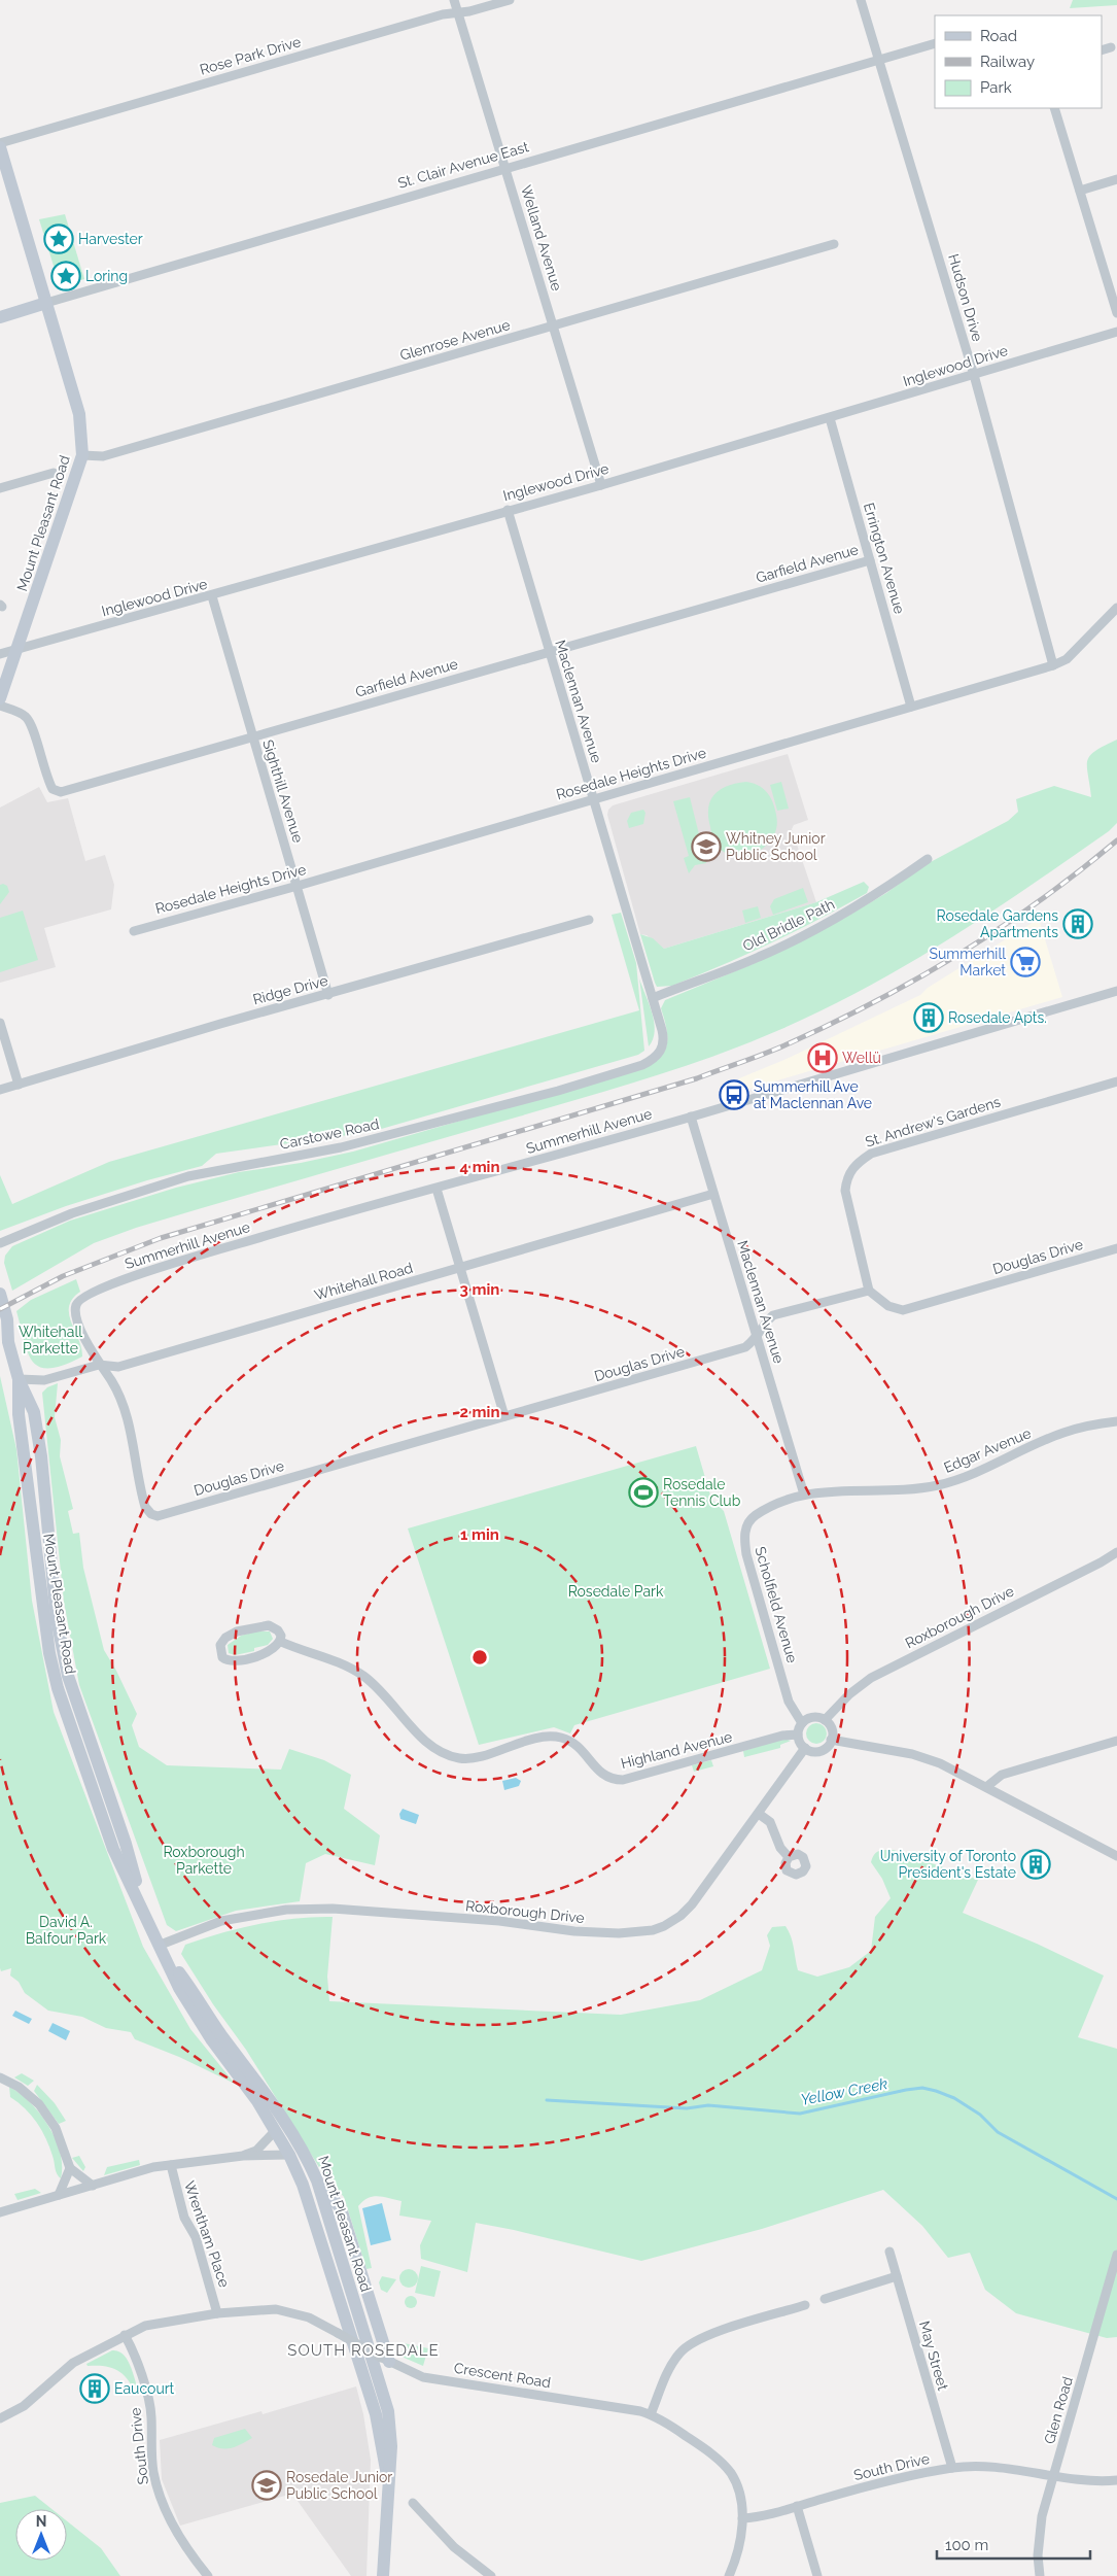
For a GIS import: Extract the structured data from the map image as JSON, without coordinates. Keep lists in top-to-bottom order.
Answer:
{
  "streets": {
    "main road": ["St. Clair Avenue East", "Mount Pleasant Road"],
    "street": [
      "Rose Park Drive",
      "Welland Avenue",
      "Hudson Drive",
      "Glenrose Avenue",
      "Inglewood Drive",
      "Errington Avenue",
      "Garfield Avenue",
      "Maclennan Avenue",
      "Rosedale Heights Drive",
      "Sighthill Avenue",
      "Old Bridle Path",
      "Ridge Drive",
      "St. Andrew's Gardens",
      "Summerhill Avenue",
      "Carstowe Road",
      "Douglas Drive",
      "Whitehall Road",
      "Edgar Avenue",
      "Scholfield Avenue",
      "Roxborough Drive",
      "Highland Avenue",
      "Wrentham Place",
      "May Street",
      "Crescent Road",
      "Glen Road",
      "South Drive"
    ]
  },
  "crossings": [
    ["Rose Park Drive", "Welland Avenue"],
    ["Rose Park Drive", "Mount Pleasant Road"],
    ["St. Clair Avenue East", "Welland Avenue"],
    ["St. Clair Avenue East", "Hudson Drive"],
    ["St. Clair Avenue East", "Mount Pleasant Road"],
    ["Welland Avenue", "Glenrose Avenue"],
    ["Welland Avenue", "Inglewood Drive"],
    ["Hudson Drive", "Inglewood Drive"],
    ["Hudson Drive", "Rosedale Heights Drive"],
    ["Glenrose Avenue", "Mount Pleasant Road"],
    ["Inglewood Drive", "Mount Pleasant Road"],
    ["Inglewood Drive", "Errington Avenue"],
    ["Inglewood Drive", "Maclennan Avenue"],
    ["Inglewood Drive", "Sighthill Avenue"],
    ["Mount Pleasant Road", "Whitehall Road"],
    ["Mount Pleasant Road", "Roxborough Drive"],
    ["Errington Avenue", "Garfield Avenue"],
    ["Errington Avenue", "Rosedale Heights Drive"],
    ["Garfield Avenue", "Maclennan Avenue"],
    ["Garfield Avenue", "Sighthill Avenue"],
    ["Maclennan Avenue", "Rosedale Heights Drive"],
    ["Maclennan Avenue", "Old Bridle Path"],
    ["Maclennan Avenue", "Summerhill Avenue"],
    ["Maclennan Avenue", "Carstowe Road"],
    ["Maclennan Avenue", "Douglas Drive"],
    ["Maclennan Avenue", "Whitehall Road"],
    ["Maclennan Avenue", "Edgar Avenue"],
    ["Maclennan Avenue", "Scholfield Avenue"],
    ["Rosedale Heights Drive", "Sighthill Avenue"],
    ["Sighthill Avenue", "Ridge Drive"],
    ["St. Andrew's Gardens", "Douglas Drive"],
    ["Summerhill Avenue", "Douglas Drive"],
    ["Summerhill Avenue", "Whitehall Road"],
    ["Douglas Drive", "Whitehall Road"],
    ["Edgar Avenue", "Scholfield Avenue"],
    ["Scholfield Avenue", "Roxborough Drive"],
    ["Scholfield Avenue", "Highland Avenue"],
    ["Roxborough Drive", "Highland Avenue"],
    ["Wrentham Place", "Crescent Road"],
    ["May Street", "South Drive"],
    ["Crescent Road", "South Drive"],
    ["Glen Road", "South Drive"]
  ],
  "districts": ["SOUTH ROSEDALE"],
  "water": ["Yellow Creek"],
  "parks": [
    "Whitehall Parkette",
    "Rosedale Park",
    "Roxborough Parkette",
    "David A. Balfour Park"
  ],
  "places": {
    "place": ["Harvester", "Loring"],
    "school or university": ["Whitney Junior Public School", "Rosedale Junior Public School"],
    "building": [
      "Rosedale Gardens Apartments",
      "Rosedale Apts.",
      "University of Toronto President's Estate",
      "Eaucourt"
    ],
    "supermarket": ["Summerhill Market"],
    "hospital": ["Wellü"],
    "bus stop": ["Summerhill Ave at Maclennan Ave"],
    "sports": ["Rosedale Tennis Club"]
  },
  "legend": ["Road", "Railway", "Park"],
  "scale_bar": "100 m",
  "north": "top",
  "rings": [
    "4 min",
    "3 min",
    "2 min",
    "1 min"
  ]
}
